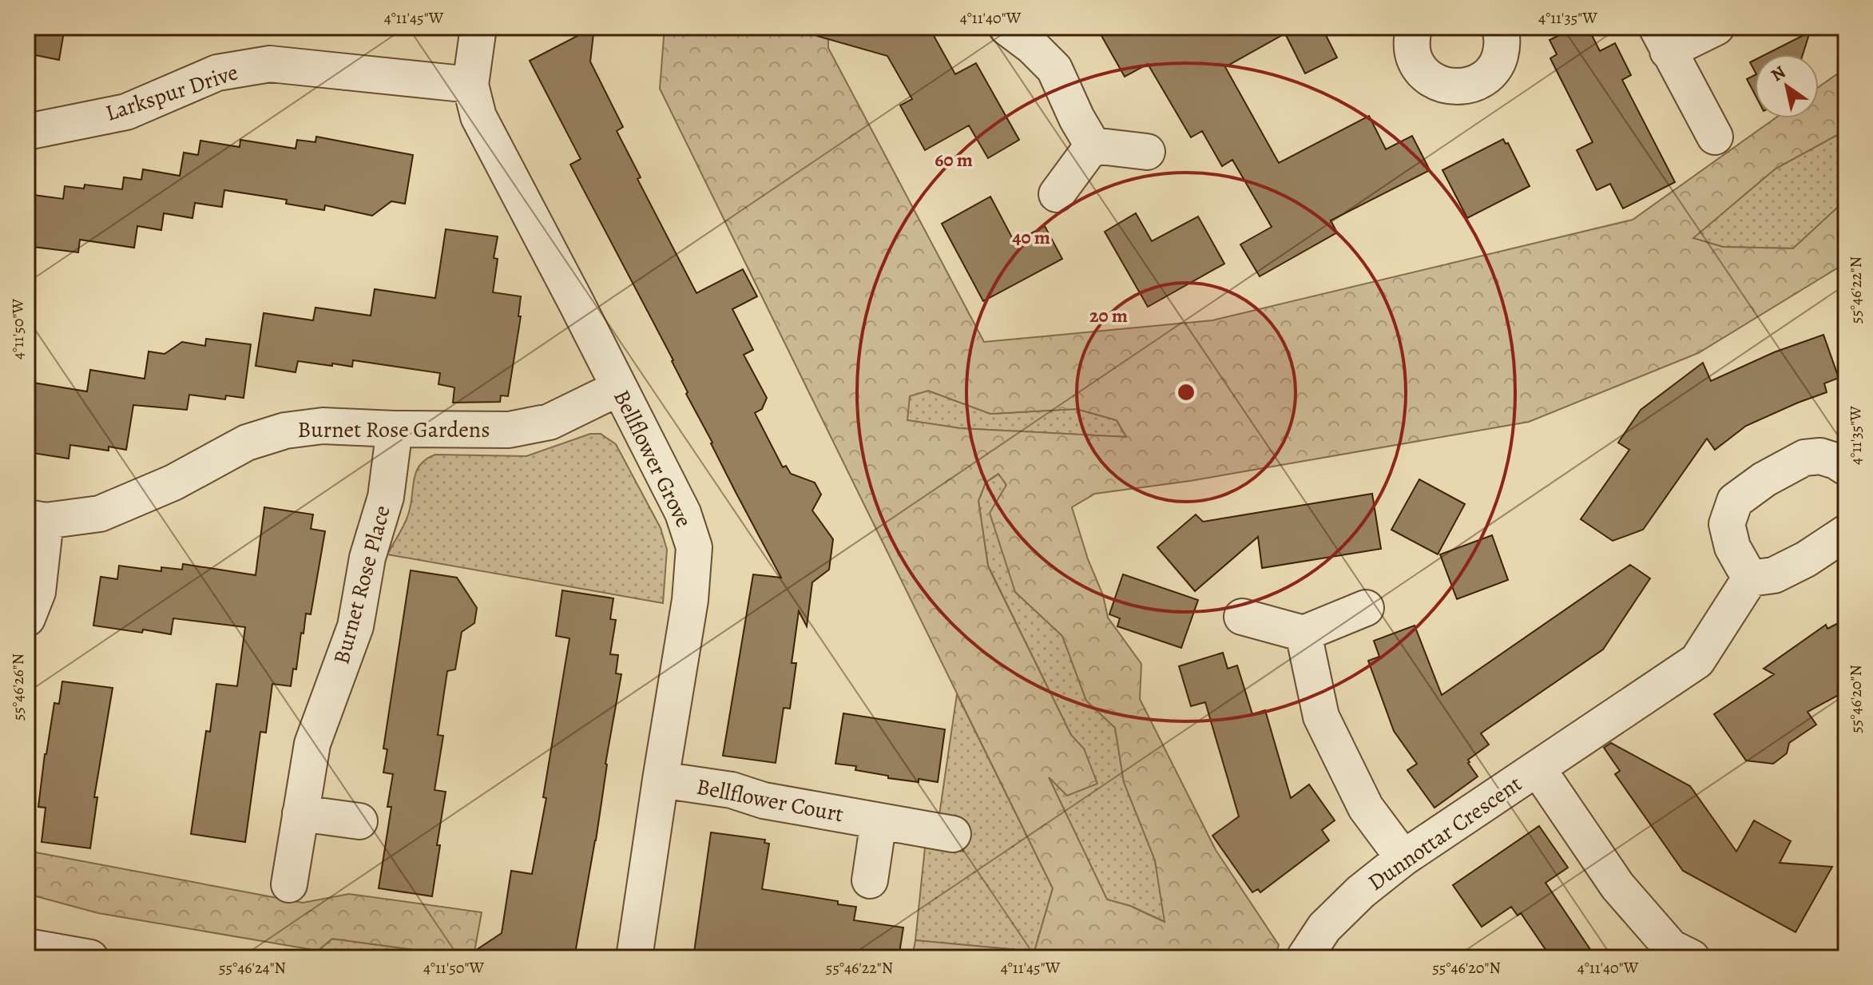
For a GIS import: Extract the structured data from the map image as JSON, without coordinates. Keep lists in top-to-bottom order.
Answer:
{
  "streets": {
    "street": [
      "Larkspur Drive",
      "Burnet Rose Gardens",
      "Bellflower Grove",
      "Burnet Rose Place",
      "Bellflower Court",
      "Dunnottar Crescent"
    ]
  },
  "crossings": [
    ["Larkspur Drive", "Bellflower Grove"],
    ["Burnet Rose Gardens", "Bellflower Grove"],
    ["Burnet Rose Gardens", "Burnet Rose Place"],
    ["Bellflower Grove", "Bellflower Court"]
  ],
  "north": "top left",
  "coordinates": [
    "4°11'45\"W",
    "4°11'40\"W",
    "4°11'35\"W",
    "55°46'22\"N",
    "4°11'50\"W",
    "55°46'26\"N",
    "55°46'20\"N",
    "55°46'24\"N"
  ],
  "rings": ["60 m", "40 m", "20 m"]
}
